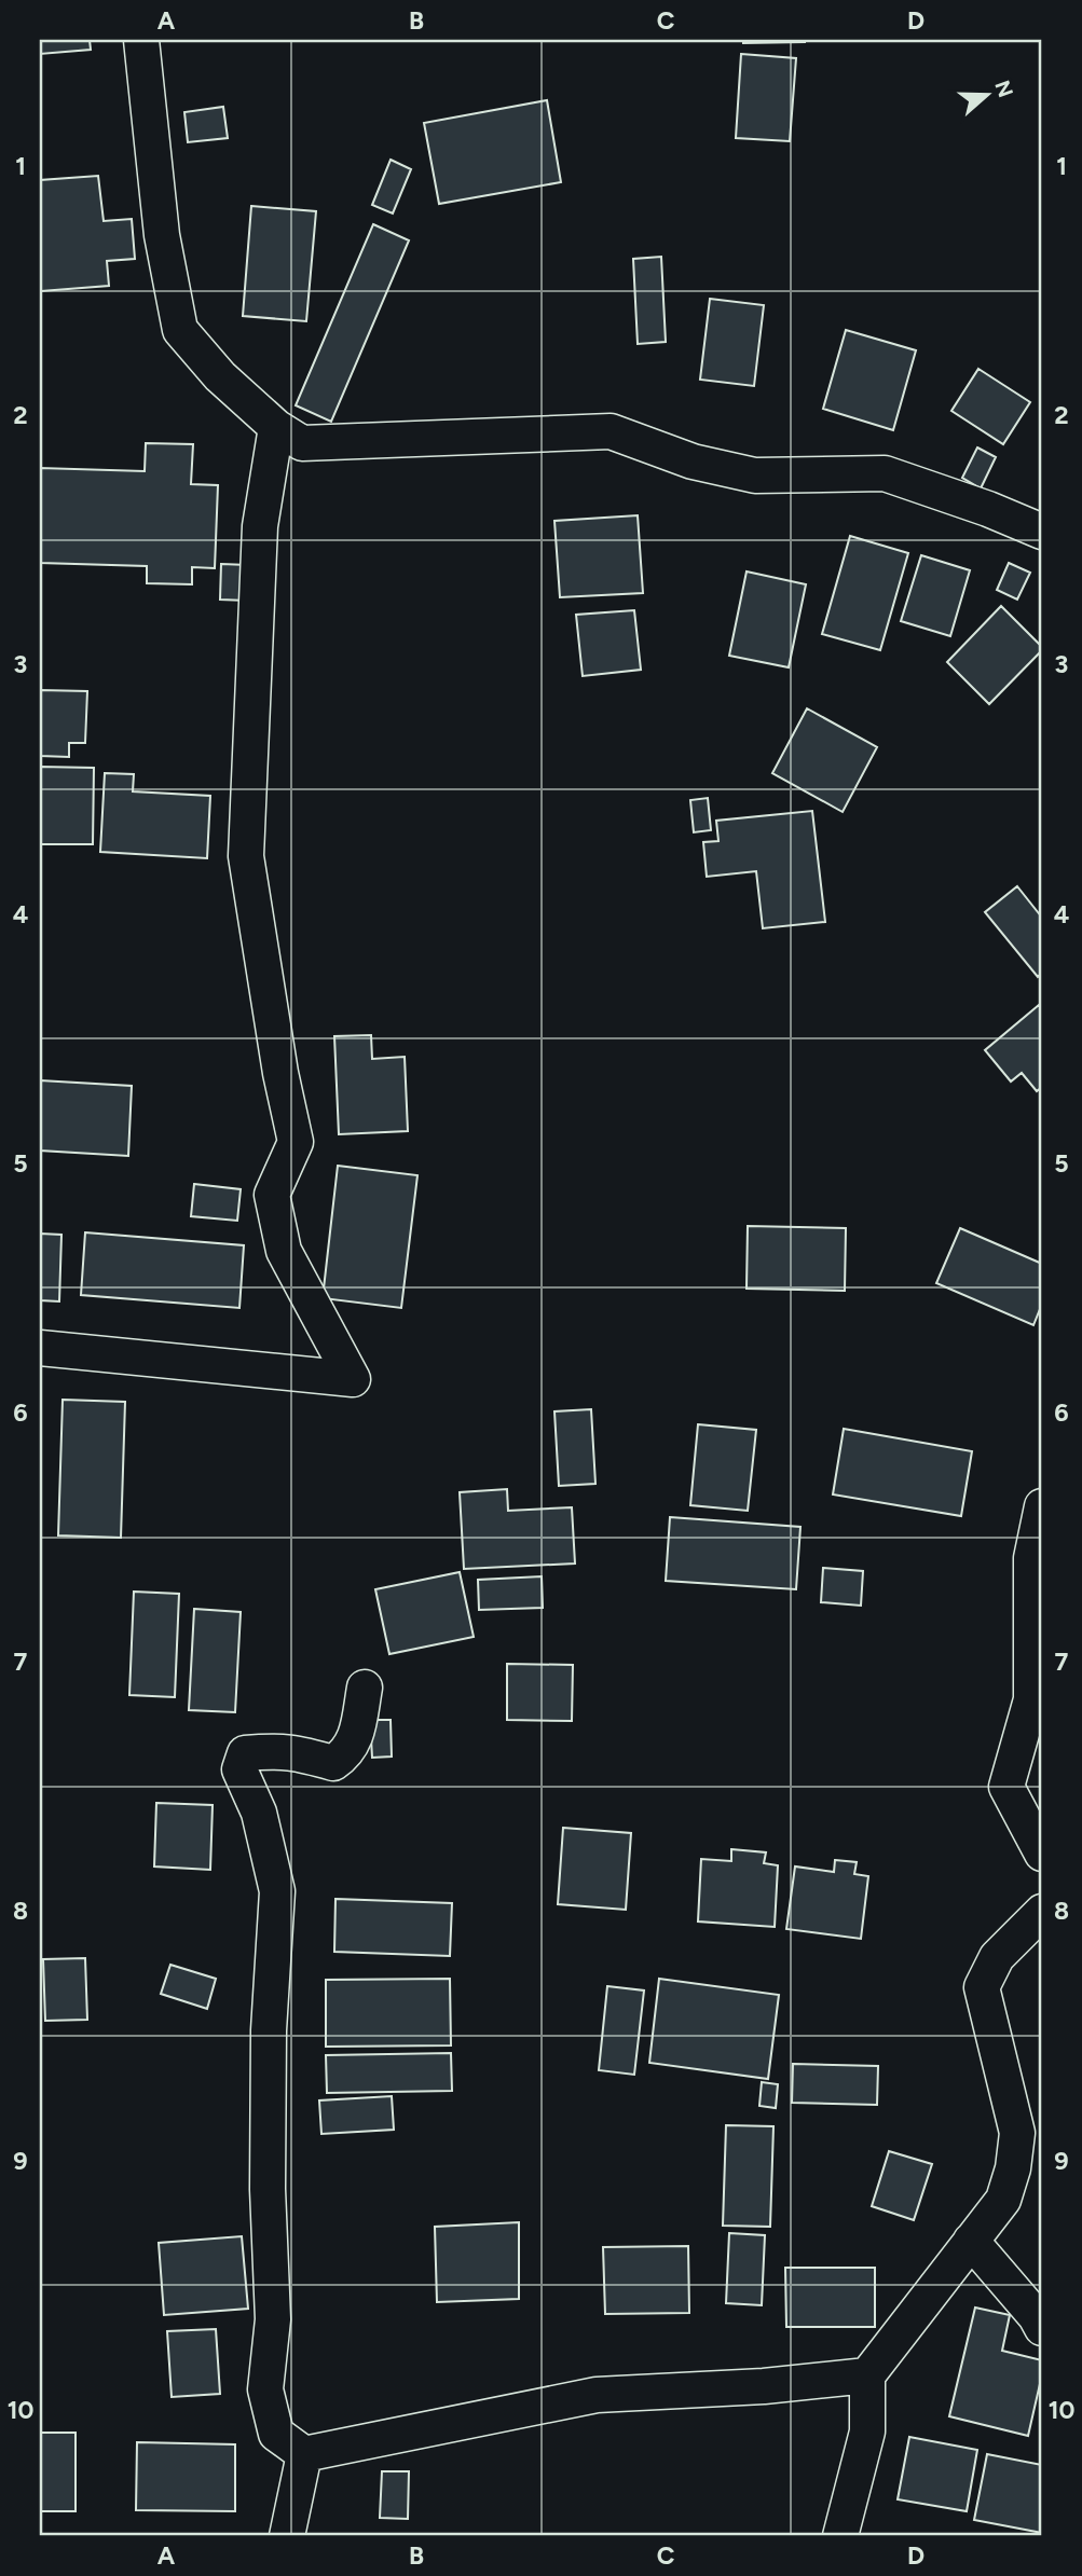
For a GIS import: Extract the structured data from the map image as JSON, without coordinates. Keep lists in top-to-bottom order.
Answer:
{
  "north": "right",
  "grid": {
    "columns": [
      "A",
      "B",
      "C",
      "D"
    ],
    "rows": [
      "1",
      "2",
      "3",
      "4",
      "5",
      "6",
      "7",
      "8",
      "9",
      "10"
    ]
  }
}
